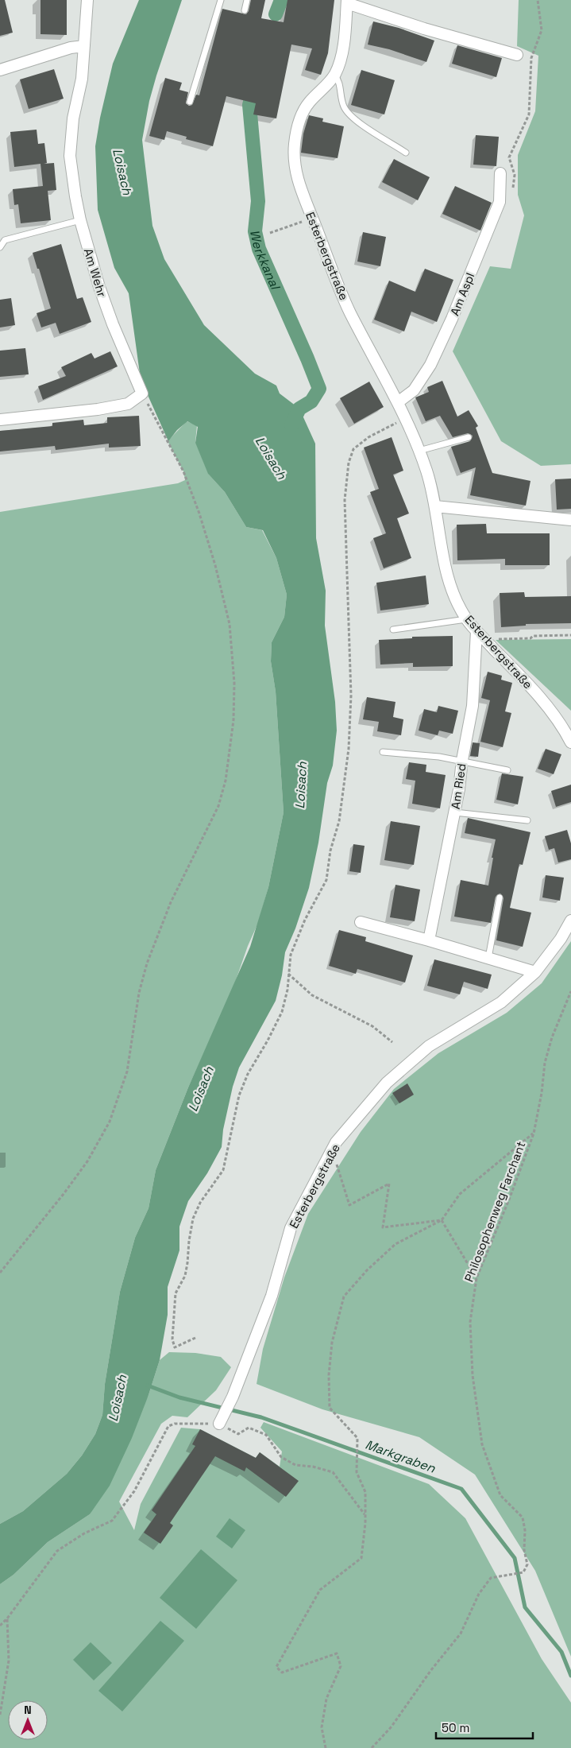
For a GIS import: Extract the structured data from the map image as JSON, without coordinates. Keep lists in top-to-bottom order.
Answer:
{
  "streets": {
    "street": [
      "Esterbergstraße",
      "Am Wehr",
      "Am Aspl",
      "Am Ried"
    ],
    "path": ["Philosophenweg Farchant"]
  },
  "crossings": [
    ["Esterbergstraße", "Am Aspl"],
    ["Esterbergstraße", "Am Ried"]
  ],
  "water": ["Loisach", "Werkkanal", "Markgraben"],
  "scale_bar": "50 m",
  "north": "top"
}
